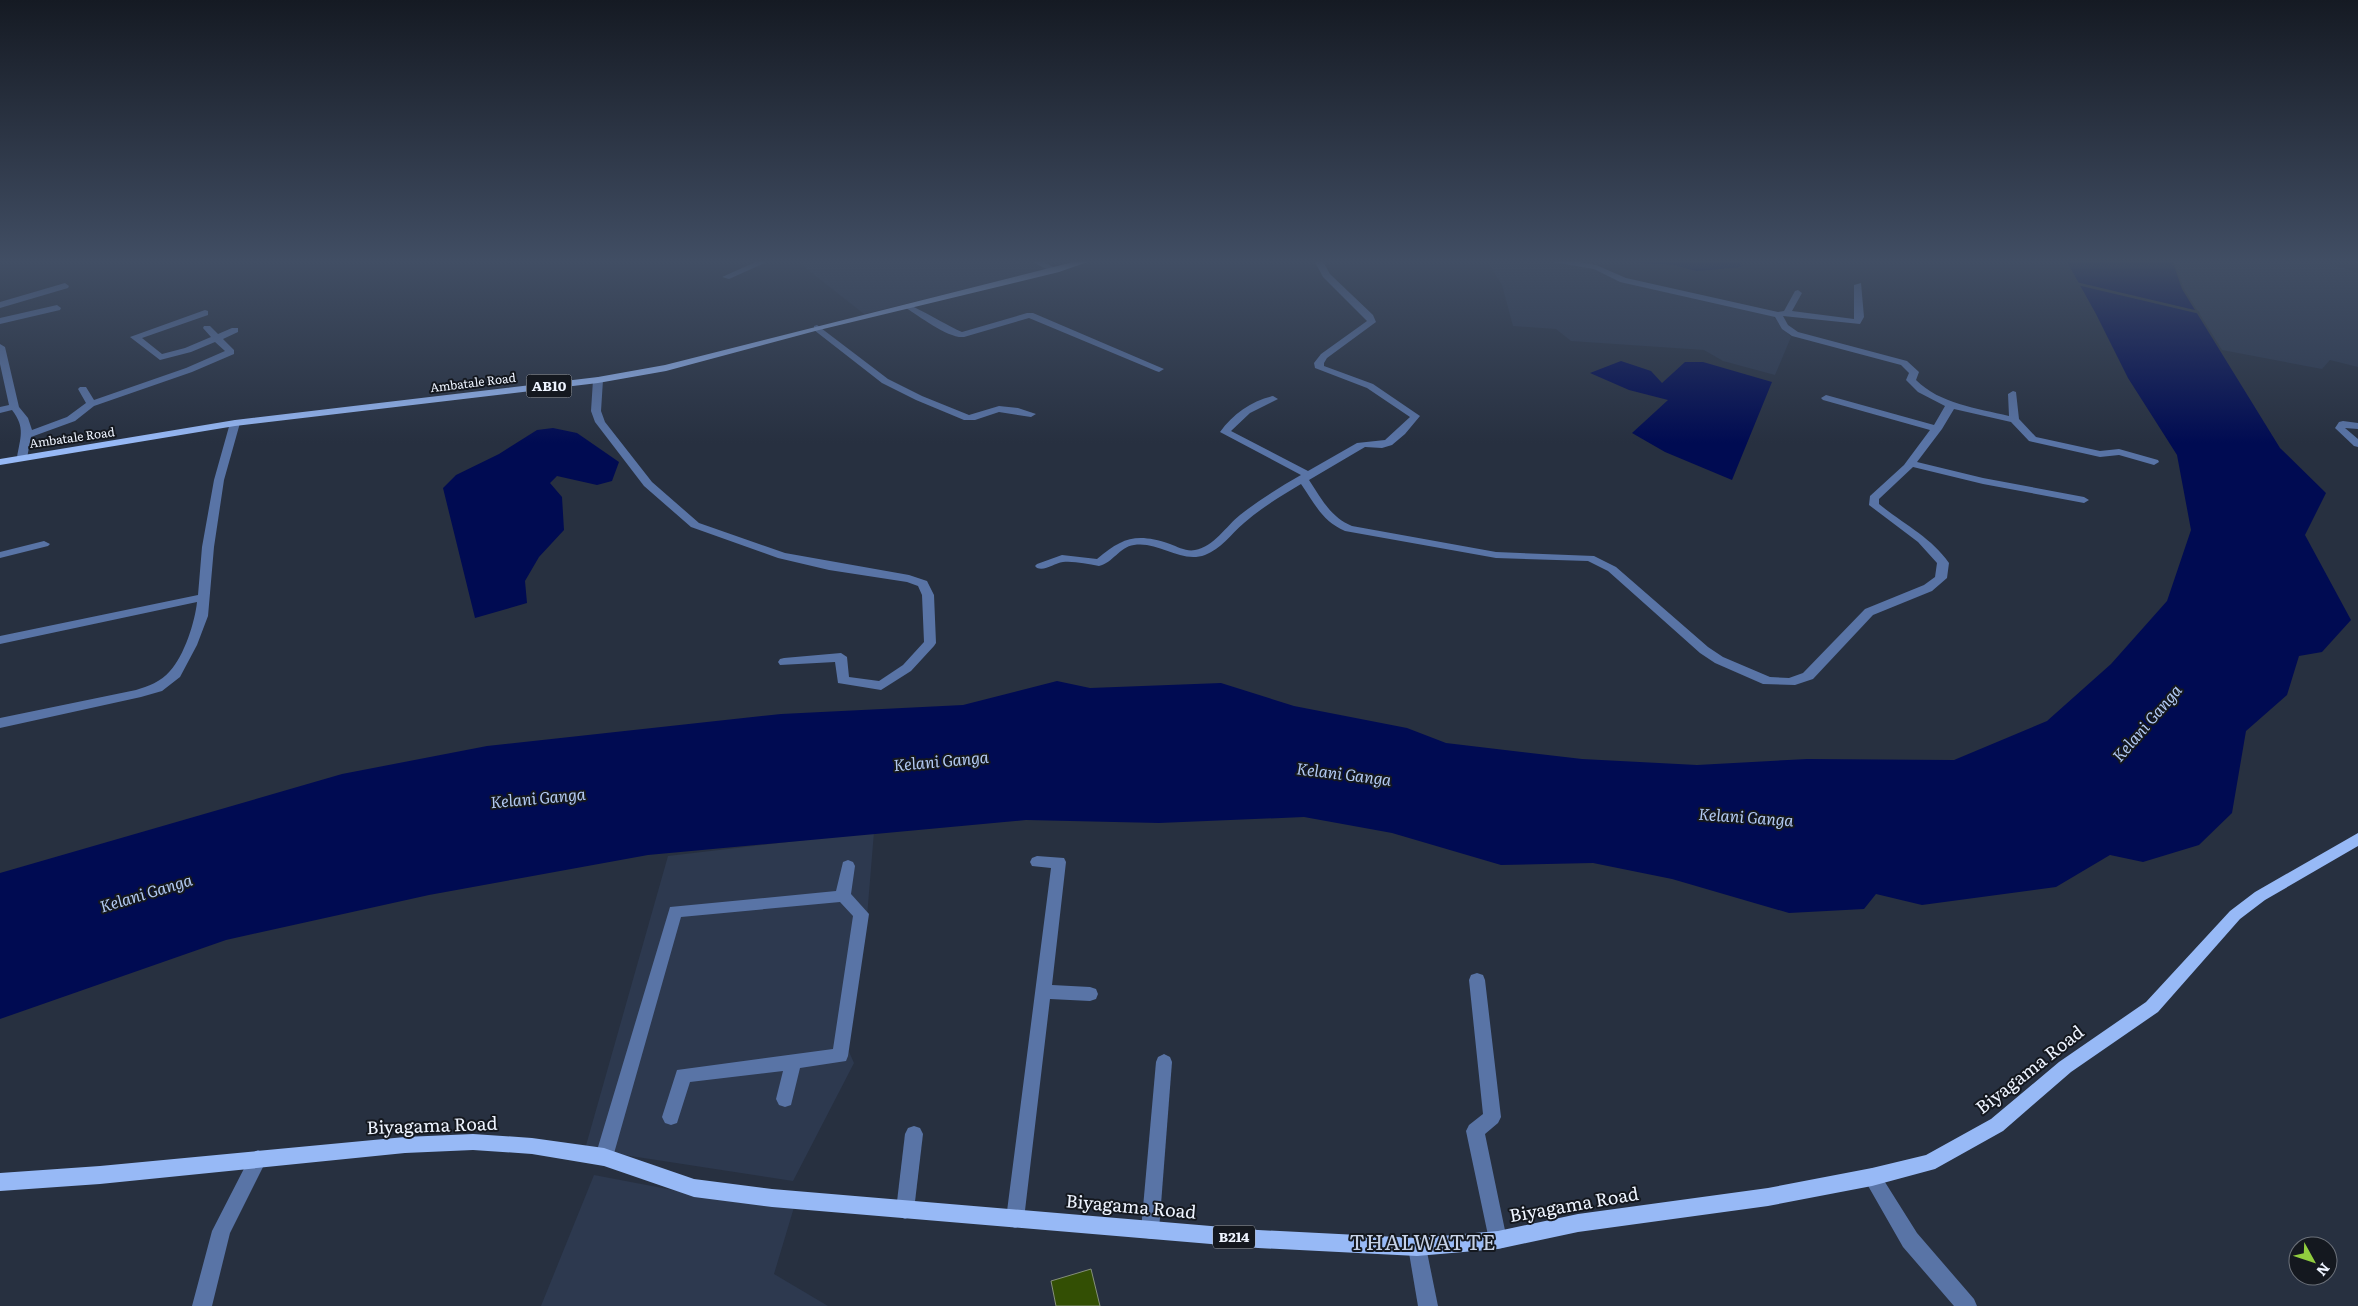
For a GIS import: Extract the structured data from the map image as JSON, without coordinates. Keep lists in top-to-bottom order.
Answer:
{
  "streets": {
    "main road": [
      "Ambatale Road",
      "AB10",
      "Biyagama Road",
      "B214"
    ]
  },
  "districts": ["THALWATTE"],
  "water": ["Kelani Ganga"],
  "north": "bottom right"
}
